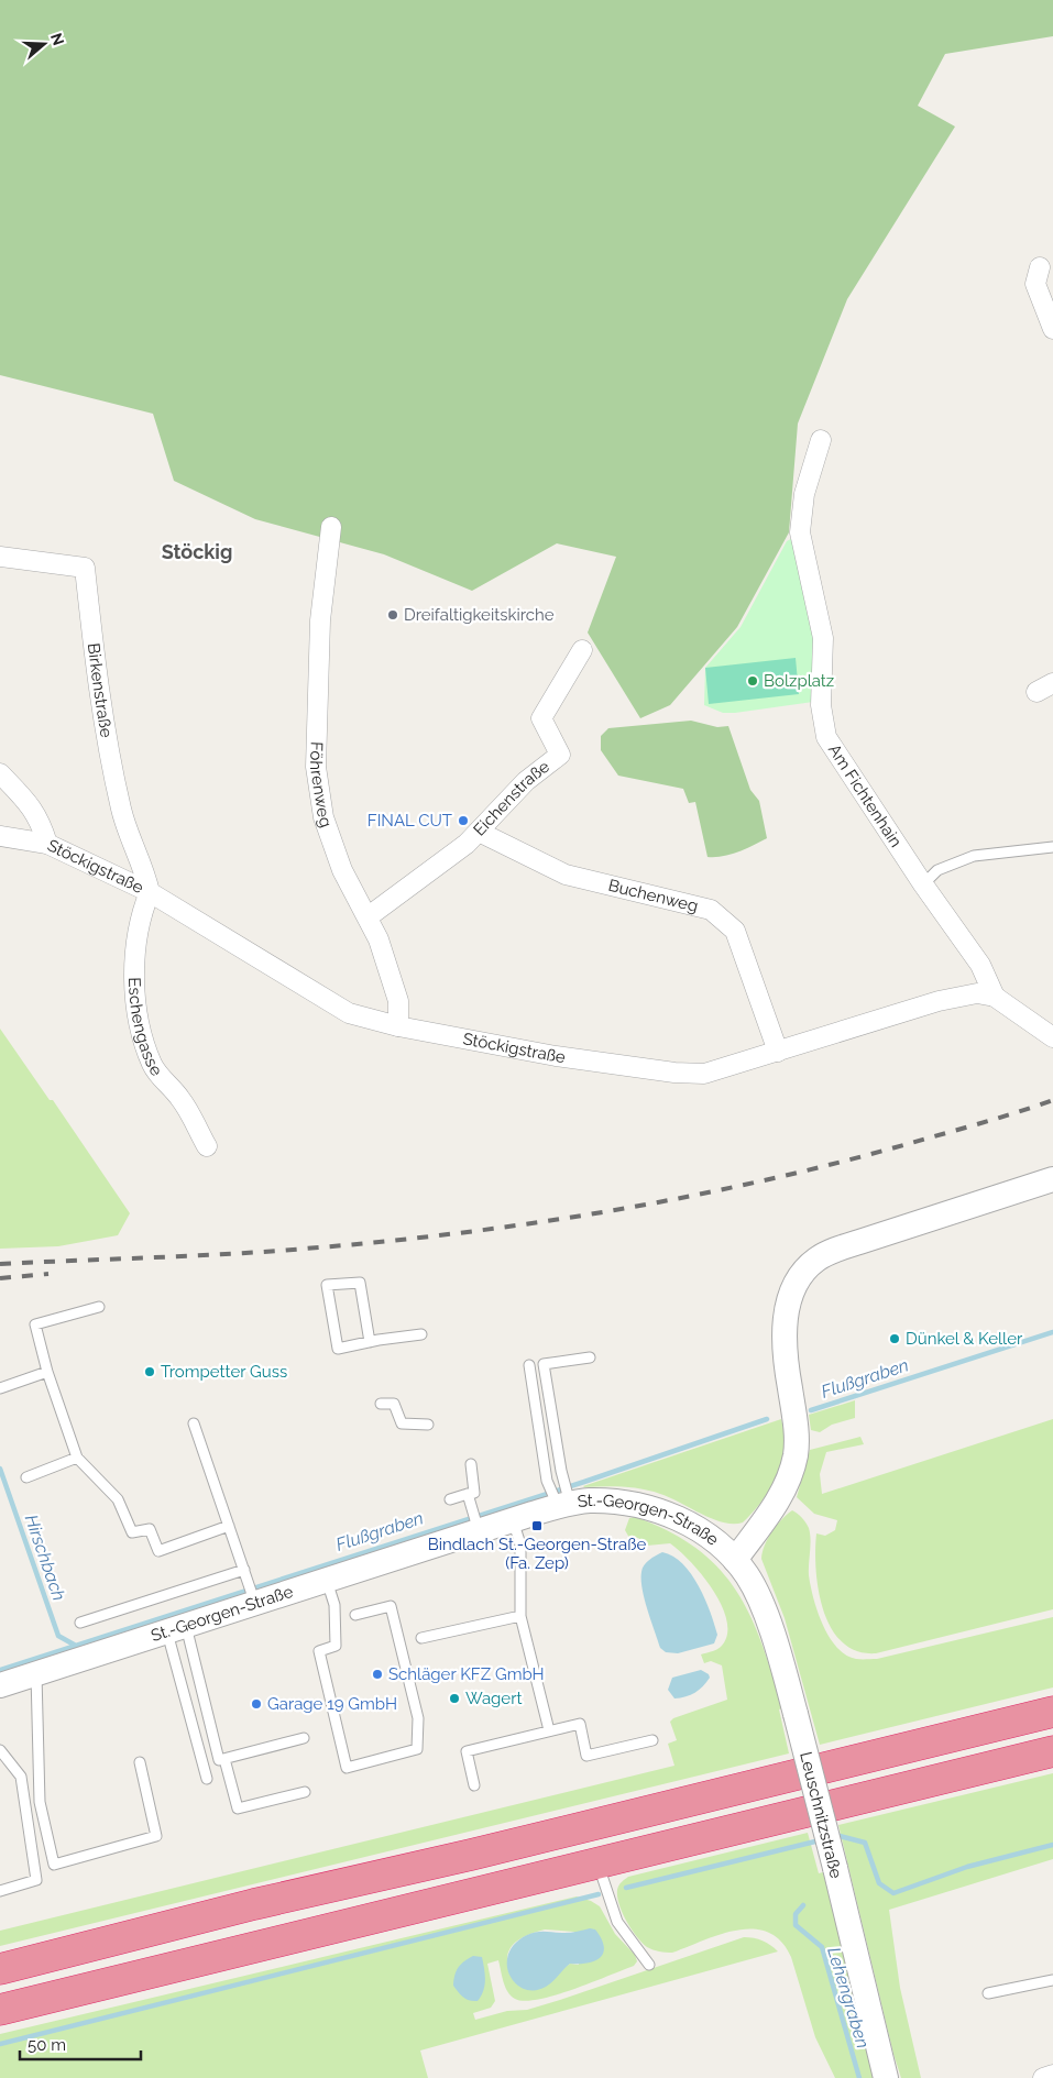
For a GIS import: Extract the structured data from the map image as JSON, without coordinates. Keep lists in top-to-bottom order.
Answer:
{
  "streets": {
    "street": [
      "Birkenstraße",
      "Föhrenweg",
      "Am Fichtenhain",
      "Eichenstraße",
      "Stöckigstraße",
      "Buchenweg",
      "Eschengasse",
      "St.-Georgen-Straße",
      "Leuschnitzstraße"
    ]
  },
  "crossings": [
    ["Birkenstraße", "Stöckigstraße"],
    ["Birkenstraße", "Eschengasse"],
    ["Föhrenweg", "Eichenstraße"],
    ["Föhrenweg", "Stöckigstraße"],
    ["Am Fichtenhain", "Stöckigstraße"],
    ["Eichenstraße", "Buchenweg"],
    ["Stöckigstraße", "Buchenweg"],
    ["Stöckigstraße", "Eschengasse"],
    ["St.-Georgen-Straße", "Leuschnitzstraße"]
  ],
  "districts": ["Stöckig"],
  "water": ["Flußgraben", "Hirschbach", "Lehengraben"],
  "places": {
    "other": [
      "Dreifaltigkeitskirche",
      "Bolzplatz",
      "FINAL CUT",
      "Dünkel & Keller",
      "Trompetter Guss",
      "Schläger KFZ GmbH",
      "Wagert",
      "Garage 19 GmbH"
    ],
    "transit": ["Bindlach St.-Georgen-Straße (Fa. Zep)"]
  },
  "scale_bar": "50 m",
  "north": "right"
}
